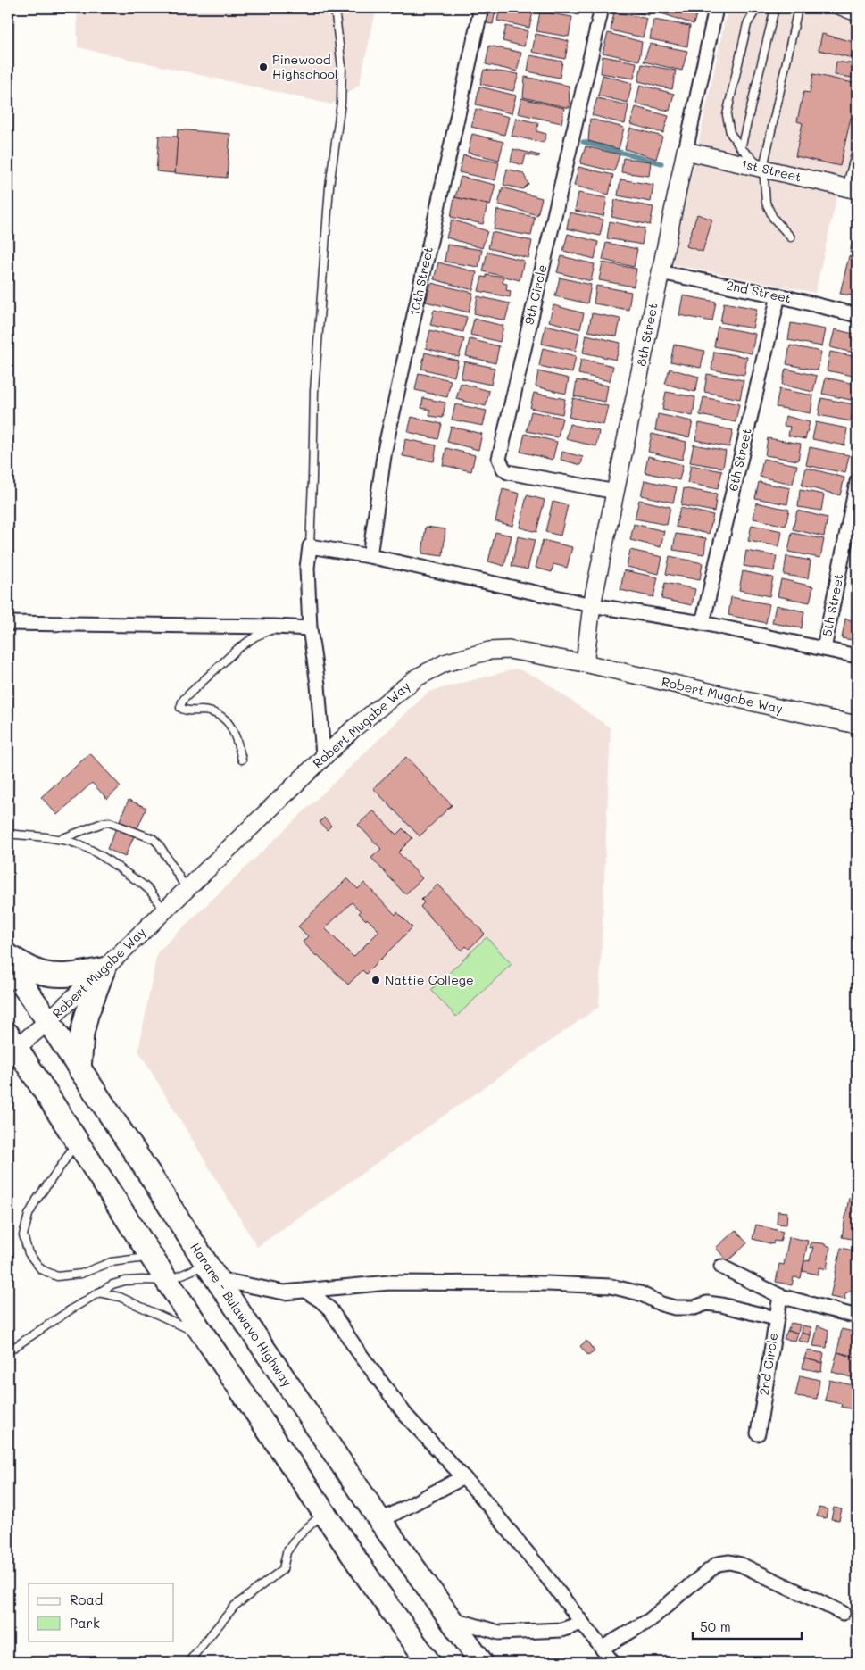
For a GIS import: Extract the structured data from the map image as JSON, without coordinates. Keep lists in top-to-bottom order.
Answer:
{
  "streets": {
    "highway": ["Harare - Bulawayo Highway"],
    "street": [
      "1st Street",
      "10th Street",
      "2nd Street",
      "9th Circle",
      "8th Street",
      "6th Street",
      "5th Street",
      "Robert Mugabe Way",
      "2nd Circle"
    ]
  },
  "crossings": [
    ["1st Street", "8th Street"],
    ["2nd Street", "8th Street"],
    ["2nd Street", "6th Street"],
    ["9th Circle", "8th Street"],
    ["8th Street", "Robert Mugabe Way"],
    ["Robert Mugabe Way", "Harare - Bulawayo Highway"]
  ],
  "places": ["Pinewood Highschool", "Nattie College"],
  "legend": ["Road", "Park"],
  "scale_bar": "50 m"
}
